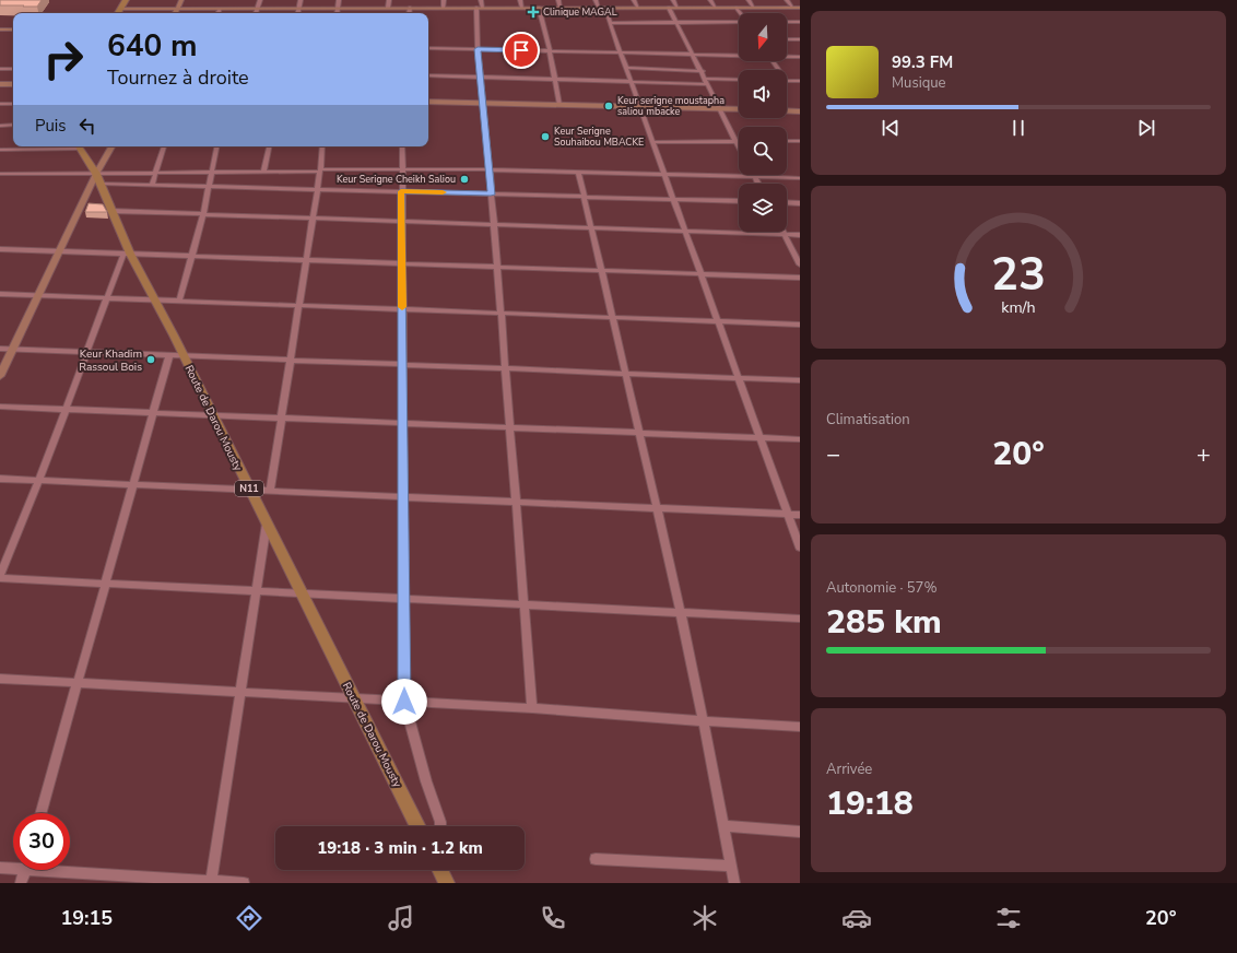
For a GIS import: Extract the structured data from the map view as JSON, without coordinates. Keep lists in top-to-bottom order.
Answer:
{
  "streets": {
    "main road": ["Route de Darou Mousty", "N11"]
  },
  "places": {
    "health": ["Clinique MAGAL"],
    "other": [
      "Keur serigne moustapha saliou mbacke",
      "Keur Serigne Souhaibou MBACKE",
      "Keur Serigne Cheikh Saliou",
      "Keur Khadim Rassoul Bois"
    ]
  },
  "north": "bottom",
  "page": {
    "turn": ["640 m", "Tournez à droite"],
    "song": ["99.3 FM", "Musique"],
    "then": "Puis",
    "tile": [
      "Climatisation",
      ["Autonomie · 57%", "285 km"],
      ["Arrivée", "19:18"]
    ],
    "heat": ["−", "20°", "+"],
    "limit": "30",
    "trip": "19:18 · 3 min · 1.2 km",
    "tabs": ["19:15", "20°"],
    "gauge": ["23", "km/h"]
  }
}
